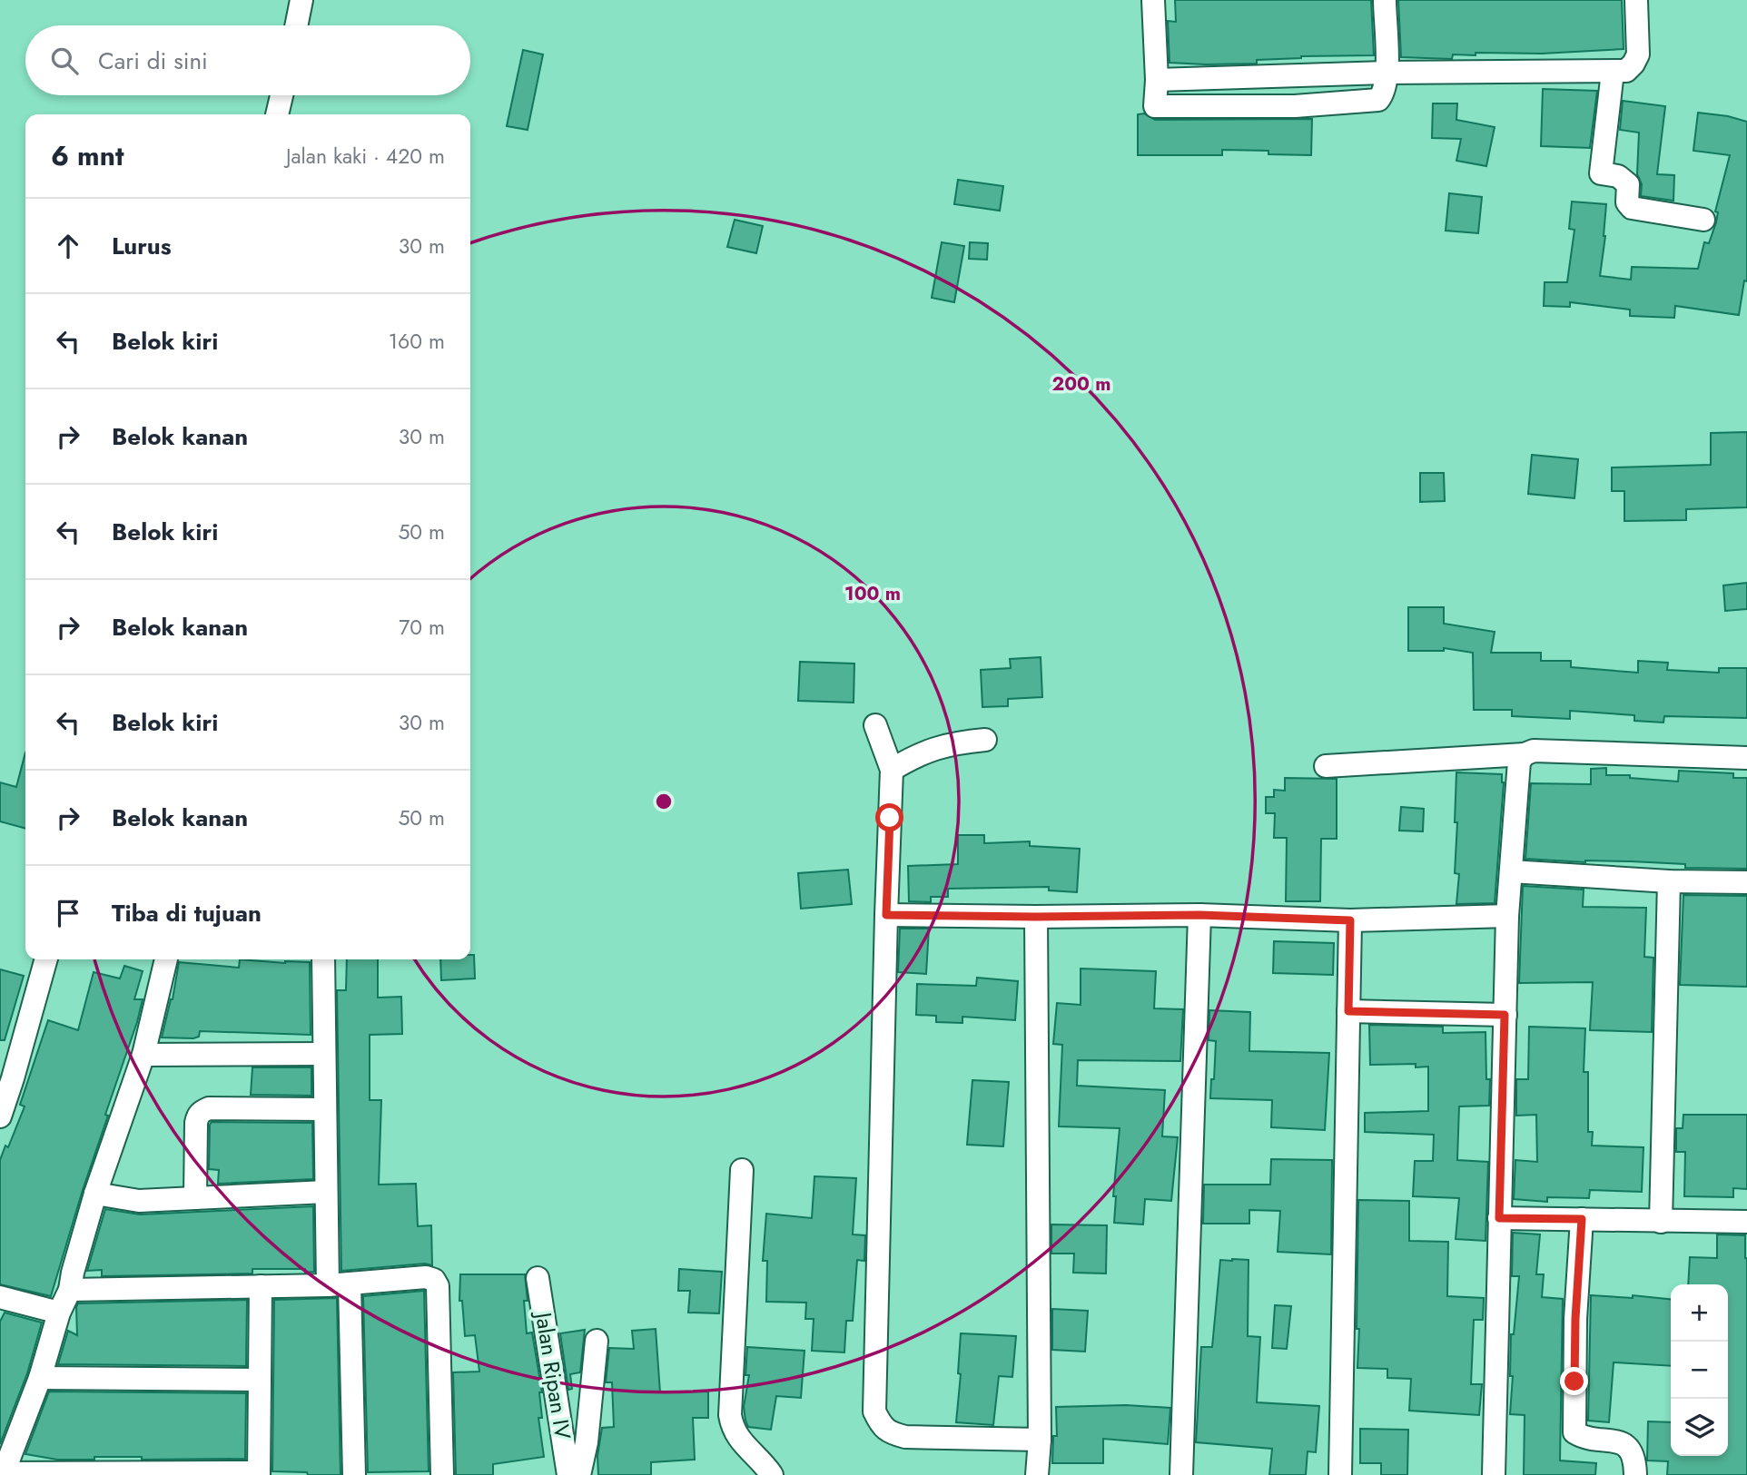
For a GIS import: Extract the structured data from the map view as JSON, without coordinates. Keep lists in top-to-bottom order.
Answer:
{
  "streets": {
    "street": ["Jalan Ripan IV"]
  },
  "page": {
    "search": "Cari di sini",
    "heading": ["6 mnt", "Jalan kaki · 420 m"],
    "list": [
      ["Lurus", "30 m"],
      ["Belok kiri", "160 m"],
      ["Belok kanan", "30 m"],
      ["Belok kiri", "50 m"],
      ["Belok kanan", "70 m"],
      ["Belok kiri", "30 m"],
      ["Belok kanan", "50 m"],
      "Tiba di tujuan"
    ],
    "map_buttons": ["+", "−"]
  },
  "rings": ["200 m", "100 m"]
}
